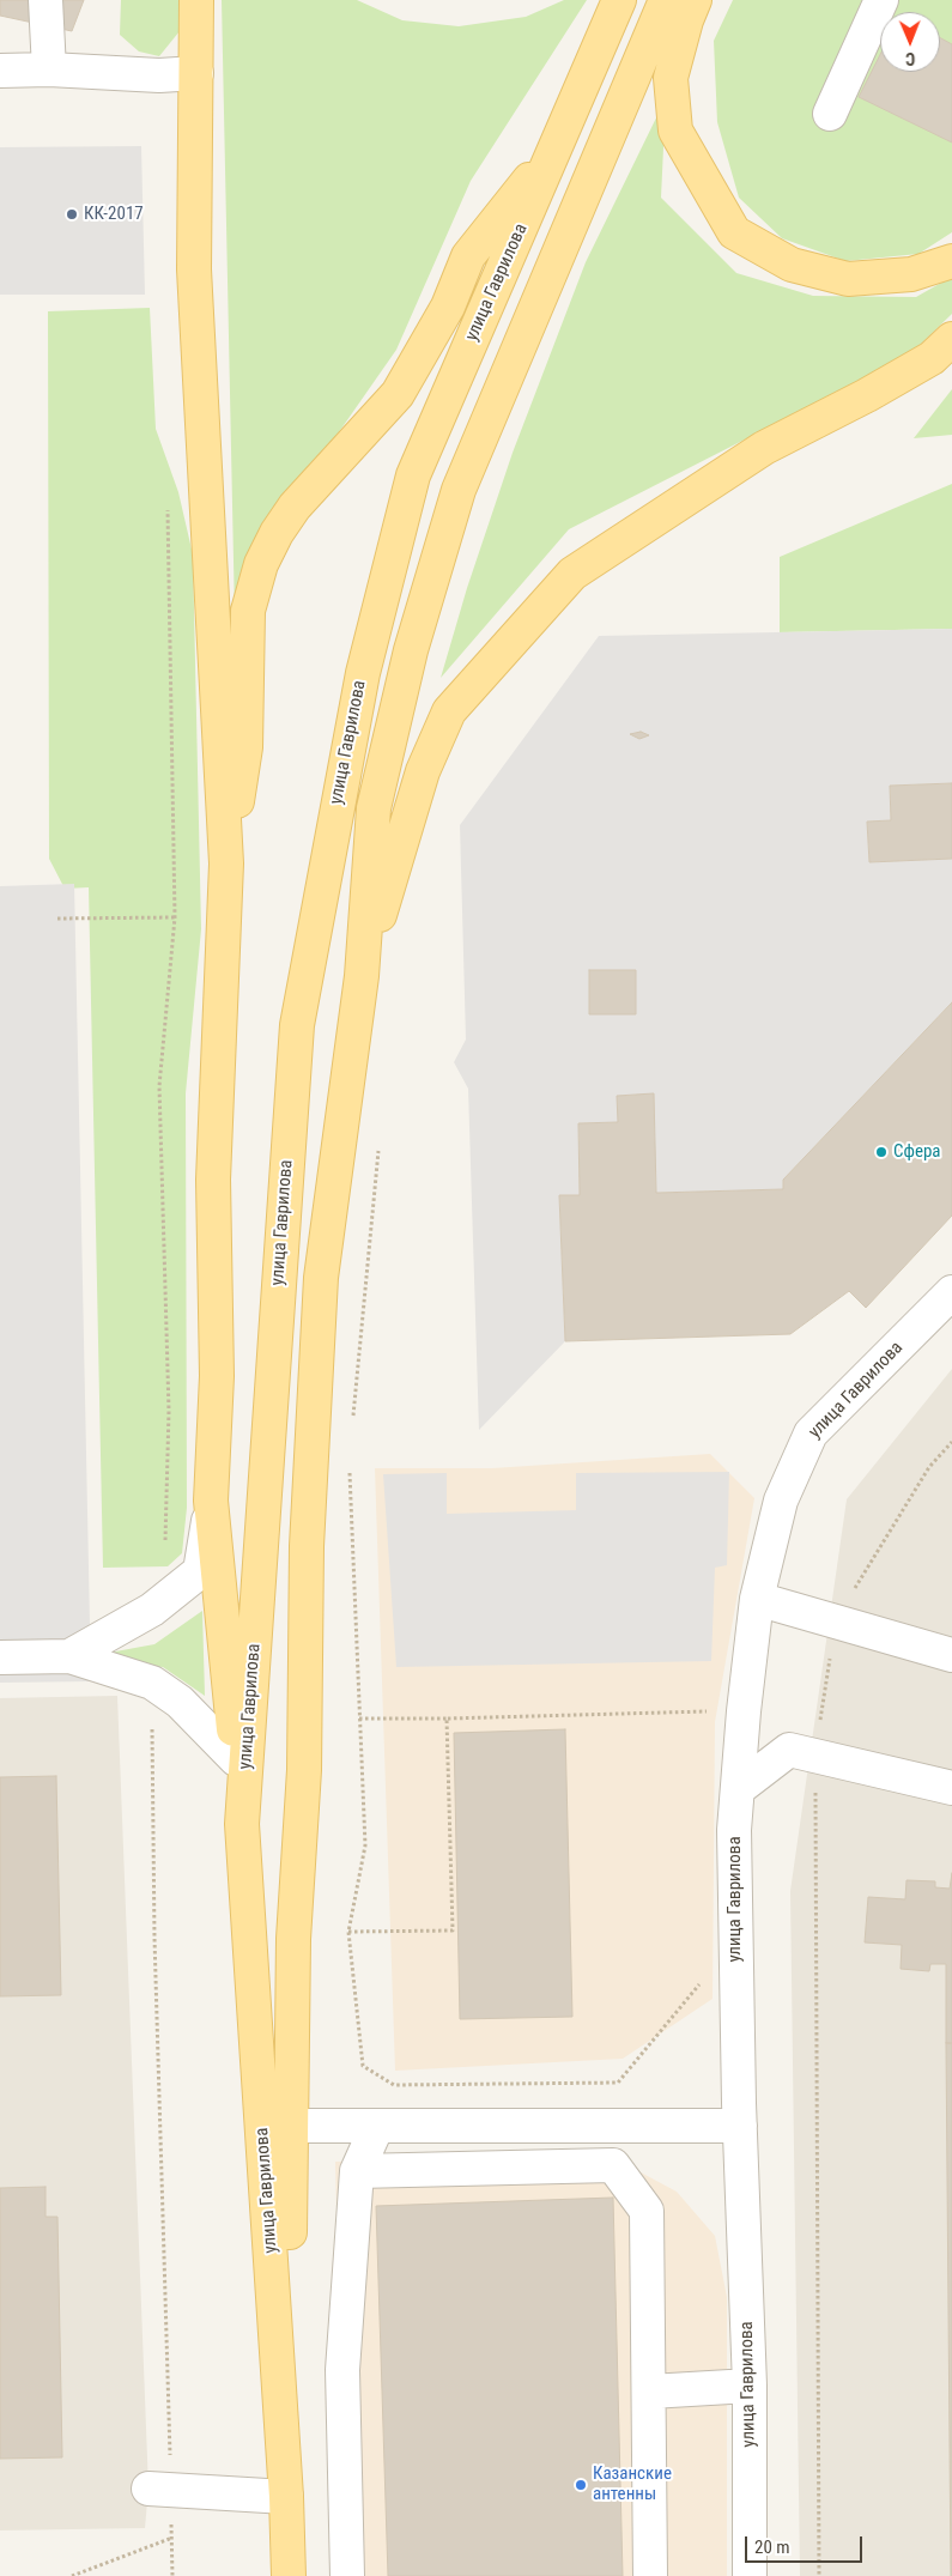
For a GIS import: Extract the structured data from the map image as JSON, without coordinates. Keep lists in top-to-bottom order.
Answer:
{
  "streets": {
    "main road": ["улица Гаврилова"]
  },
  "places": ["КК-2017", "Сфера", "Казанские антенны"],
  "scale_bar": "20 m",
  "north": "bottom"
}
